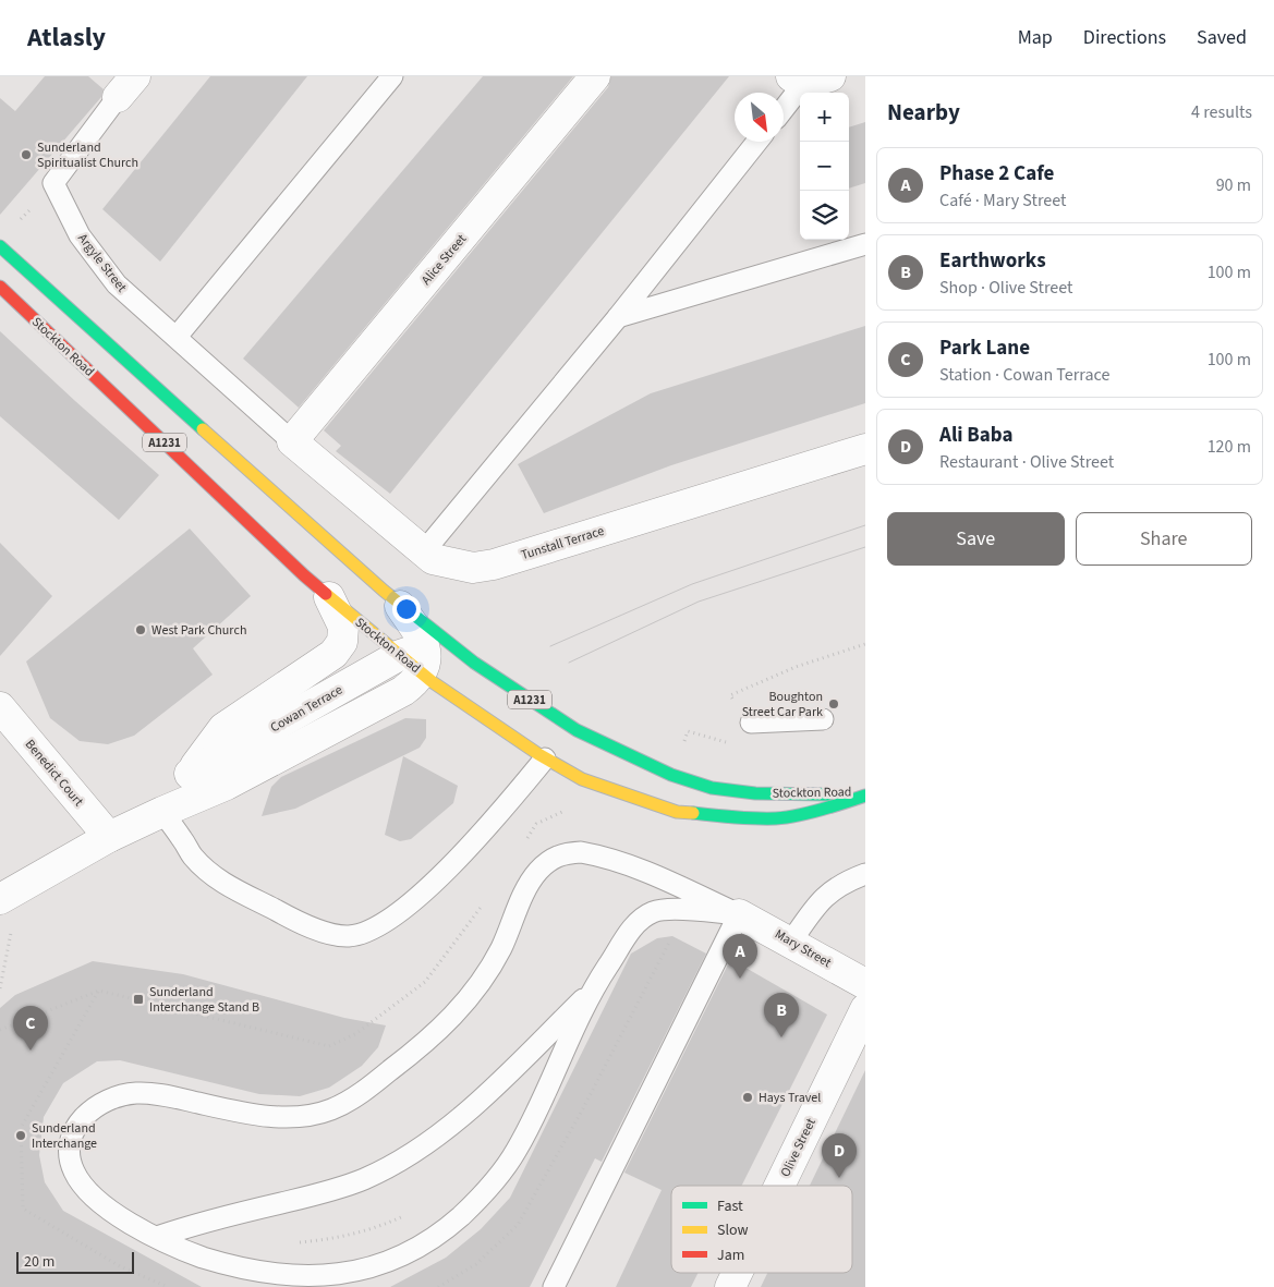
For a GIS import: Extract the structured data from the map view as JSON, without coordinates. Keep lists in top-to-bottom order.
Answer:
{
  "streets": {
    "highway": ["Stockton Road", "A1231"],
    "street": [
      "Alice Street",
      "Tunstall Terrace",
      "Cowan Terrace",
      "Benedict Court",
      "Mary Street",
      "Olive Street"
    ],
    "lane": ["Argyle Street"]
  },
  "crossings": [
    ["Alice Street", "Argyle Street"],
    ["Alice Street", "Tunstall Terrace"],
    ["Argyle Street", "Tunstall Terrace"],
    ["Stockton Road", "Cowan Terrace"],
    ["Cowan Terrace", "Benedict Court"]
  ],
  "places": {
    "other": [
      "Sunderland Spiritualist Church",
      "West Park Church",
      "Boughton Street Car Park",
      "Hays Travel",
      "Sunderland Interchange"
    ],
    "transit": ["Sunderland Interchange Stand B"]
  },
  "legend": ["Fast", "Slow", "Jam"],
  "scale_bar": "20 m",
  "north": "bottom right",
  "page": {
    "header": "Atlasly",
    "nav": ["Map", "Directions", "Saved"],
    "heading": ["Nearby", "4 results"],
    "map_buttons": ["+", "−"],
    "list": [
      {
        "mark": "A",
        "name": "Phase 2 Cafe",
        "note": "Café · Mary Street",
        "value": "90 m"
      },
      {
        "mark": "B",
        "name": "Earthworks",
        "note": "Shop · Olive Street",
        "value": "100 m"
      },
      {
        "mark": "C",
        "name": "Park Lane",
        "note": "Station · Cowan Terrace",
        "value": "100 m"
      },
      {
        "mark": "D",
        "name": "Ali Baba",
        "note": "Restaurant · Olive Street",
        "value": "120 m"
      }
    ],
    "buttons": ["Save", "Share"],
    "pins": [
      "A",
      "B",
      "C",
      "D"
    ],
    "scale": "20 m"
  }
}
